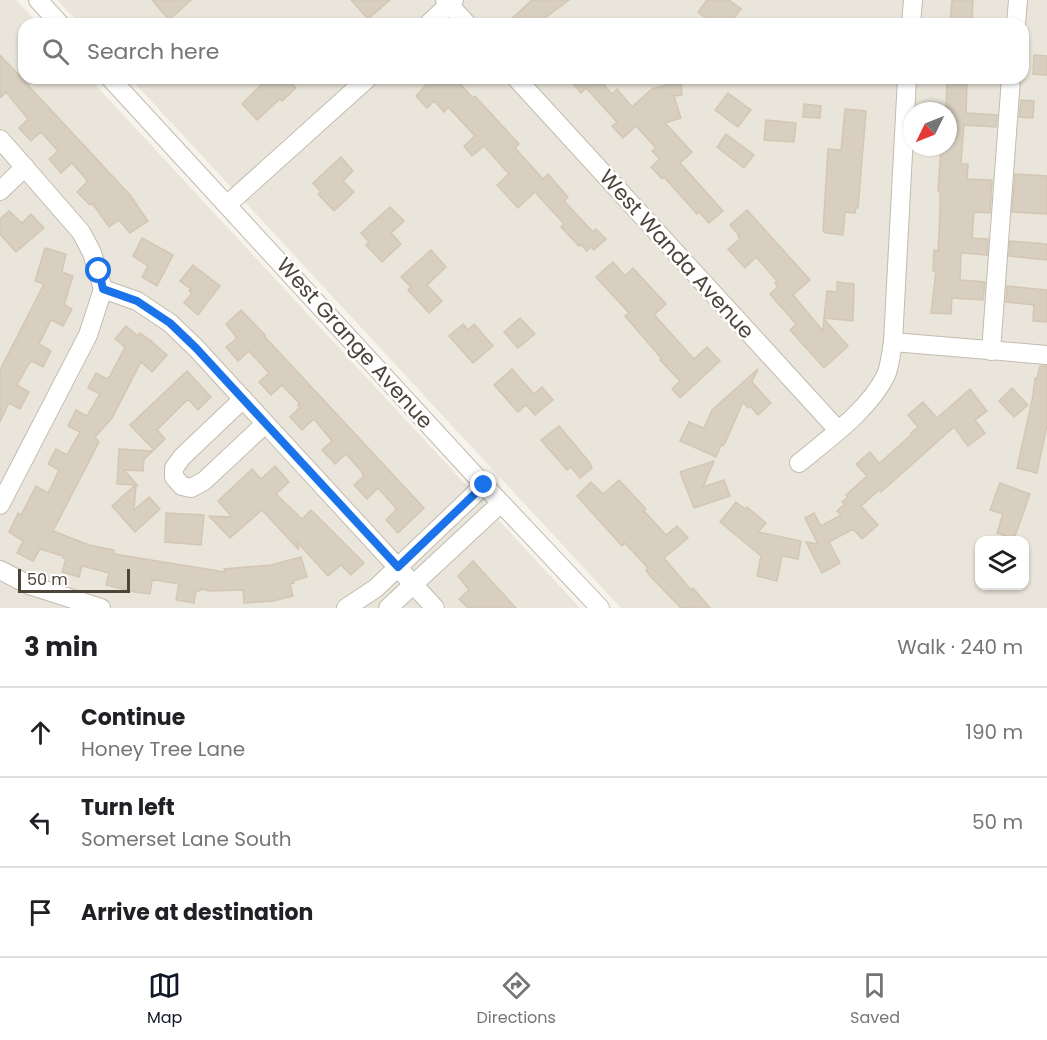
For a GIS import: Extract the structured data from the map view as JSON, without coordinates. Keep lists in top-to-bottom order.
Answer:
{
  "streets": {
    "street": ["West Wanda Avenue", "West Grange Avenue"]
  },
  "scale_bar": "50 m",
  "north": "bottom left",
  "page": {
    "search": "Search here",
    "scale": "50 m",
    "heading": ["3 min", "Walk · 240 m"],
    "list": [
      ["Continue", "Honey Tree Lane", "190 m"],
      ["Turn left", "Somerset Lane South", "50 m"],
      "Arrive at destination"
    ],
    "nav": ["Map", "Directions", "Saved"]
  }
}
